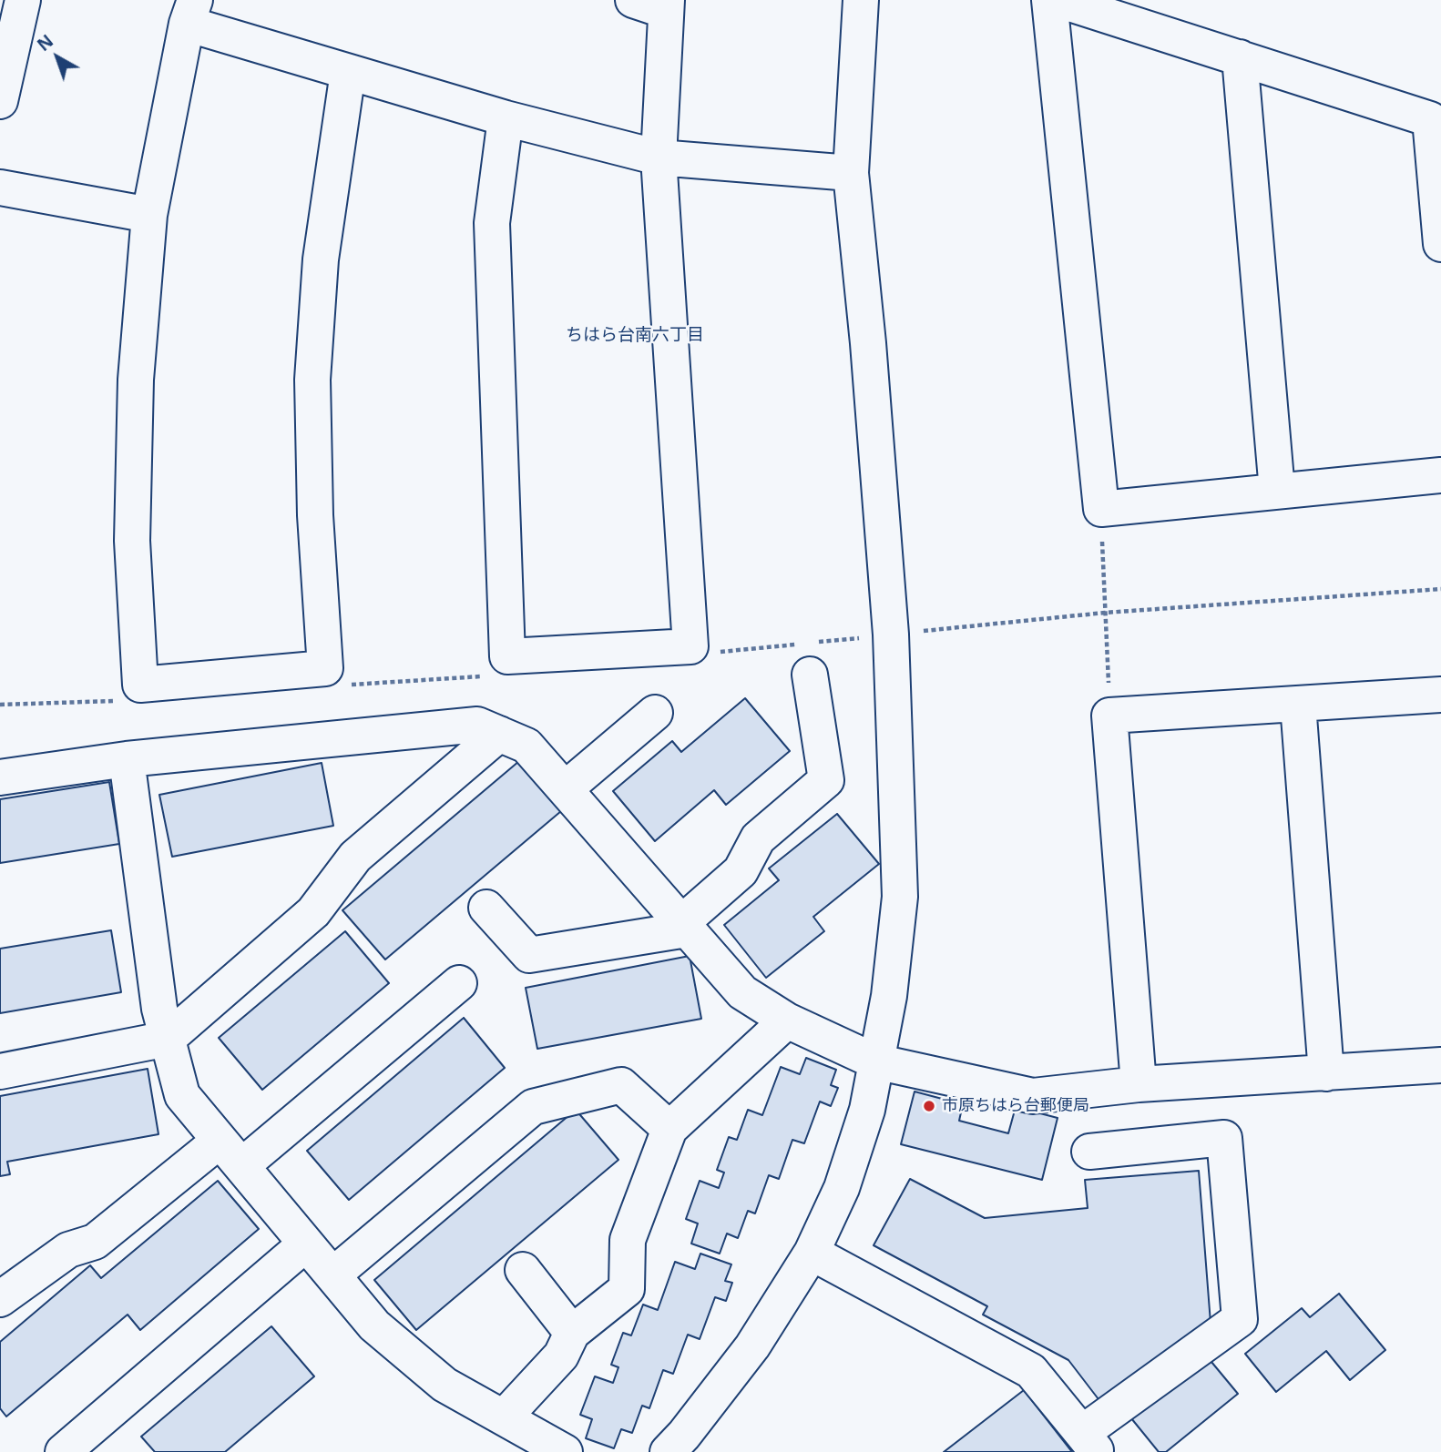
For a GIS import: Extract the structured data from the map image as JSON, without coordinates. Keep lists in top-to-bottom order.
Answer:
{
  "districts": ["ちはら台南六丁目"],
  "places": ["市原ちはら台郵便局"],
  "north": "top left"
}
